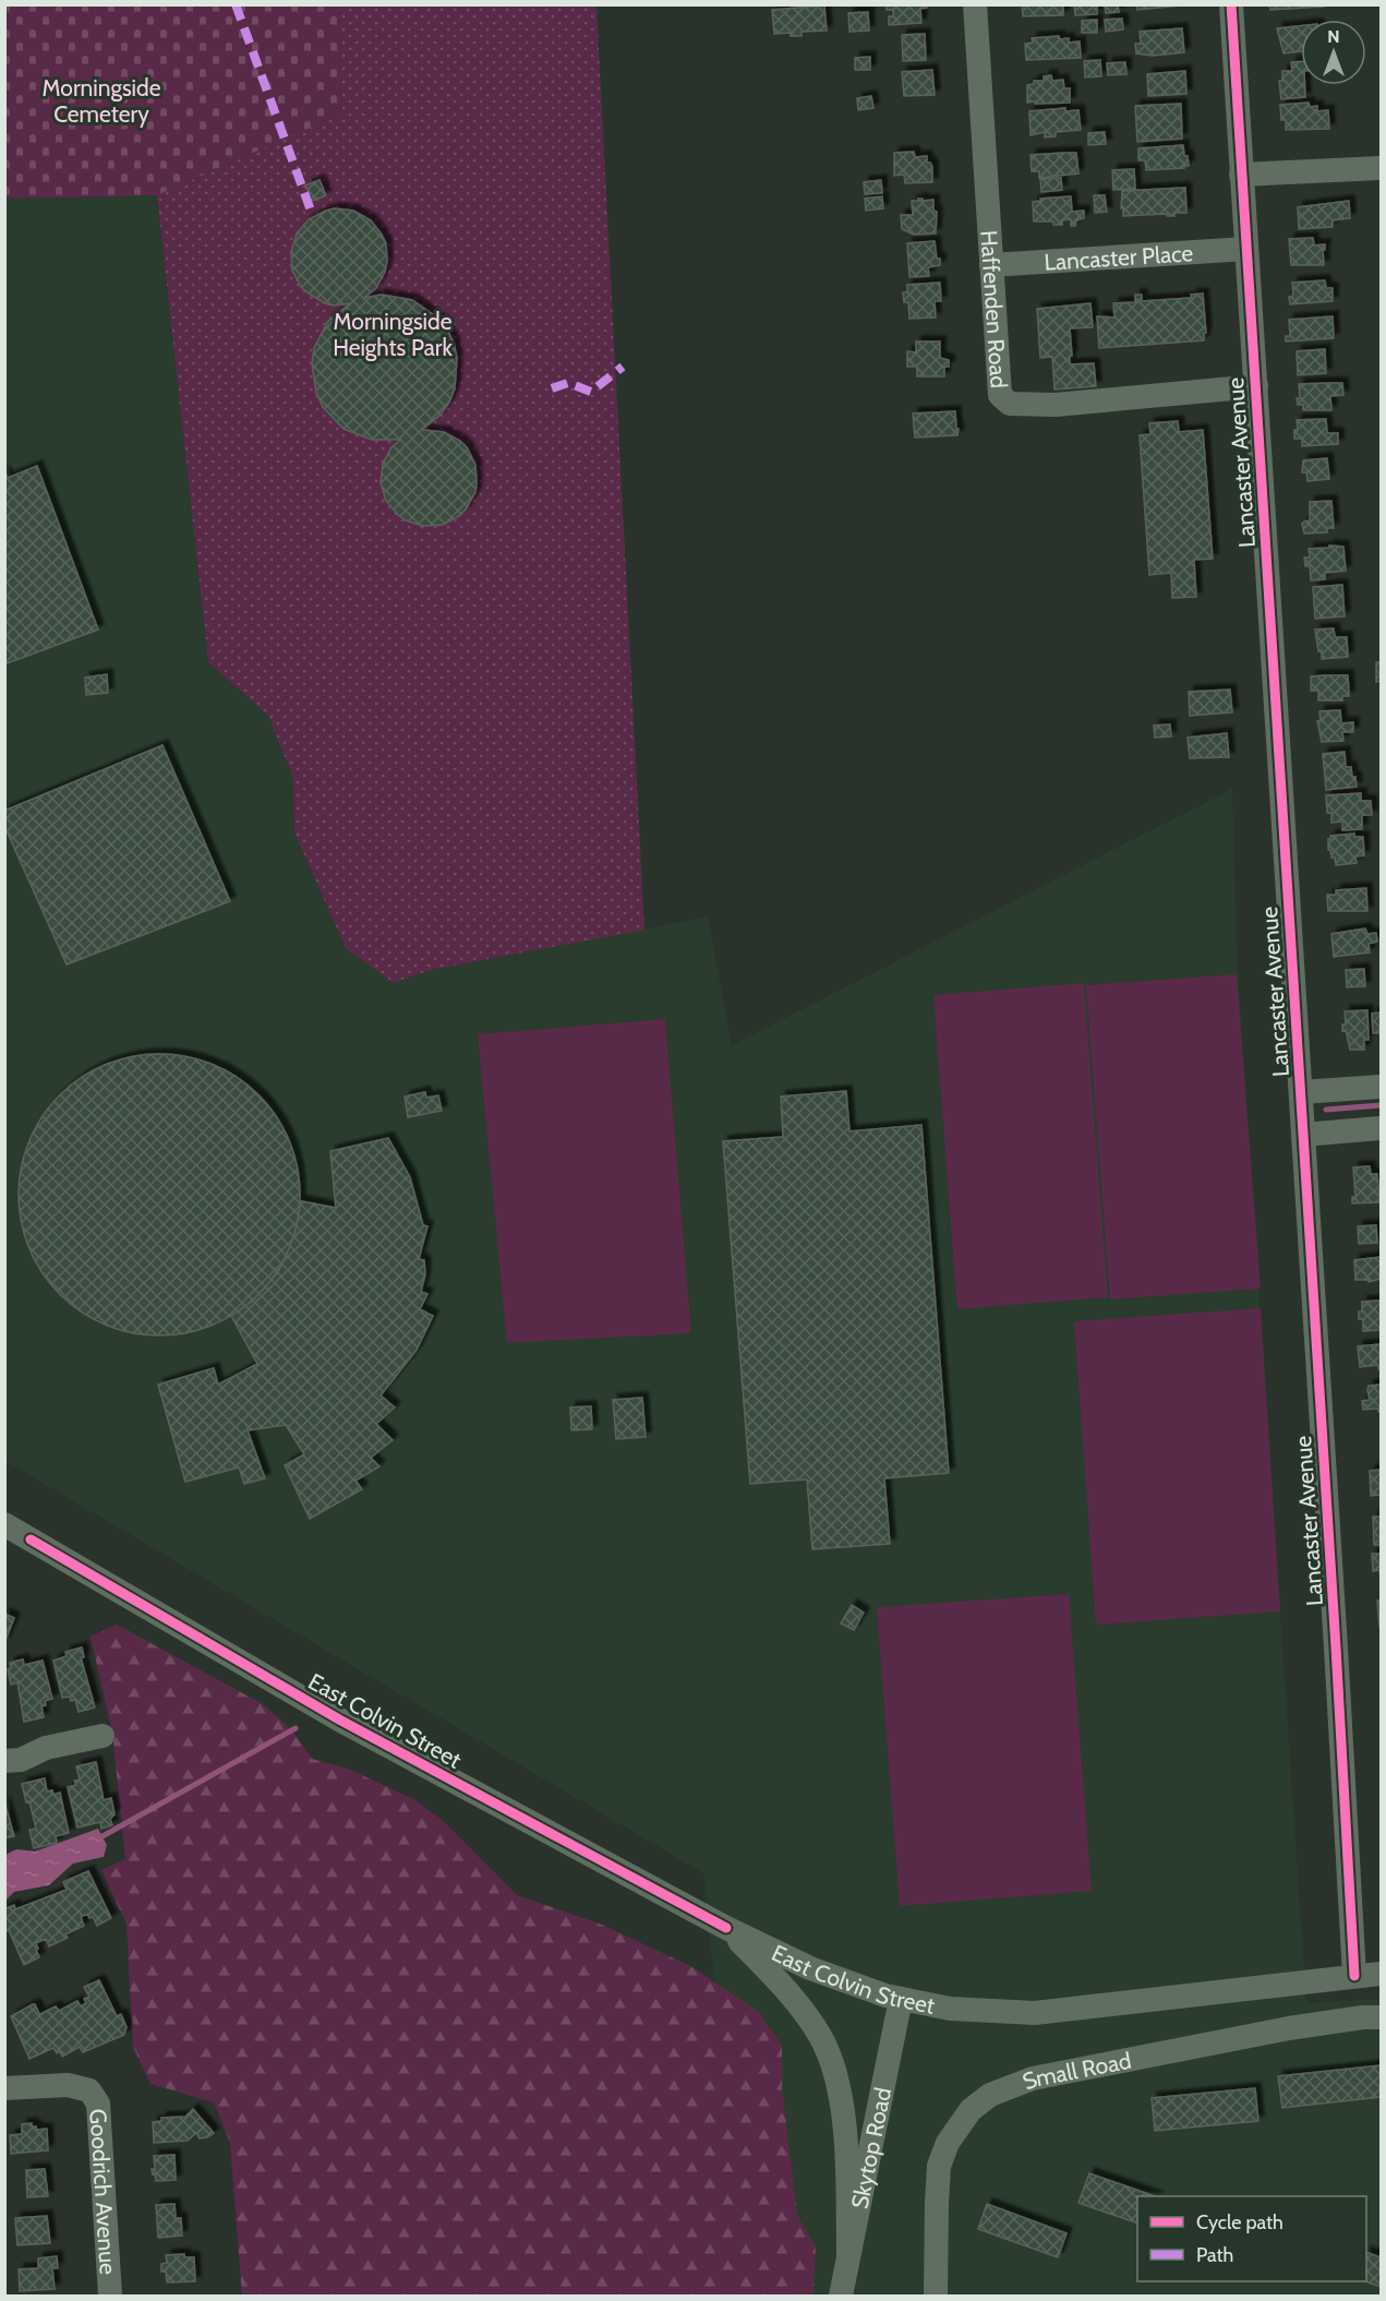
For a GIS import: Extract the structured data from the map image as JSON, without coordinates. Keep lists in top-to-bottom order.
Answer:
{
  "streets": {
    "street": [
      "Lancaster Place",
      "Haffenden Road",
      "Lancaster Avenue",
      "East Colvin Street",
      "Small Road",
      "Skytop Road",
      "Goodrich Avenue"
    ]
  },
  "crossings": [
    ["Lancaster Place", "Haffenden Road"],
    ["Lancaster Place", "Lancaster Avenue"],
    ["Haffenden Road", "Lancaster Avenue"],
    ["Lancaster Avenue", "East Colvin Street"],
    ["East Colvin Street", "Skytop Road"]
  ],
  "parks": ["Morningside Cemetery", "Morningside Heights Park"],
  "legend": ["Cycle path", "Path"],
  "north": "top"
}
